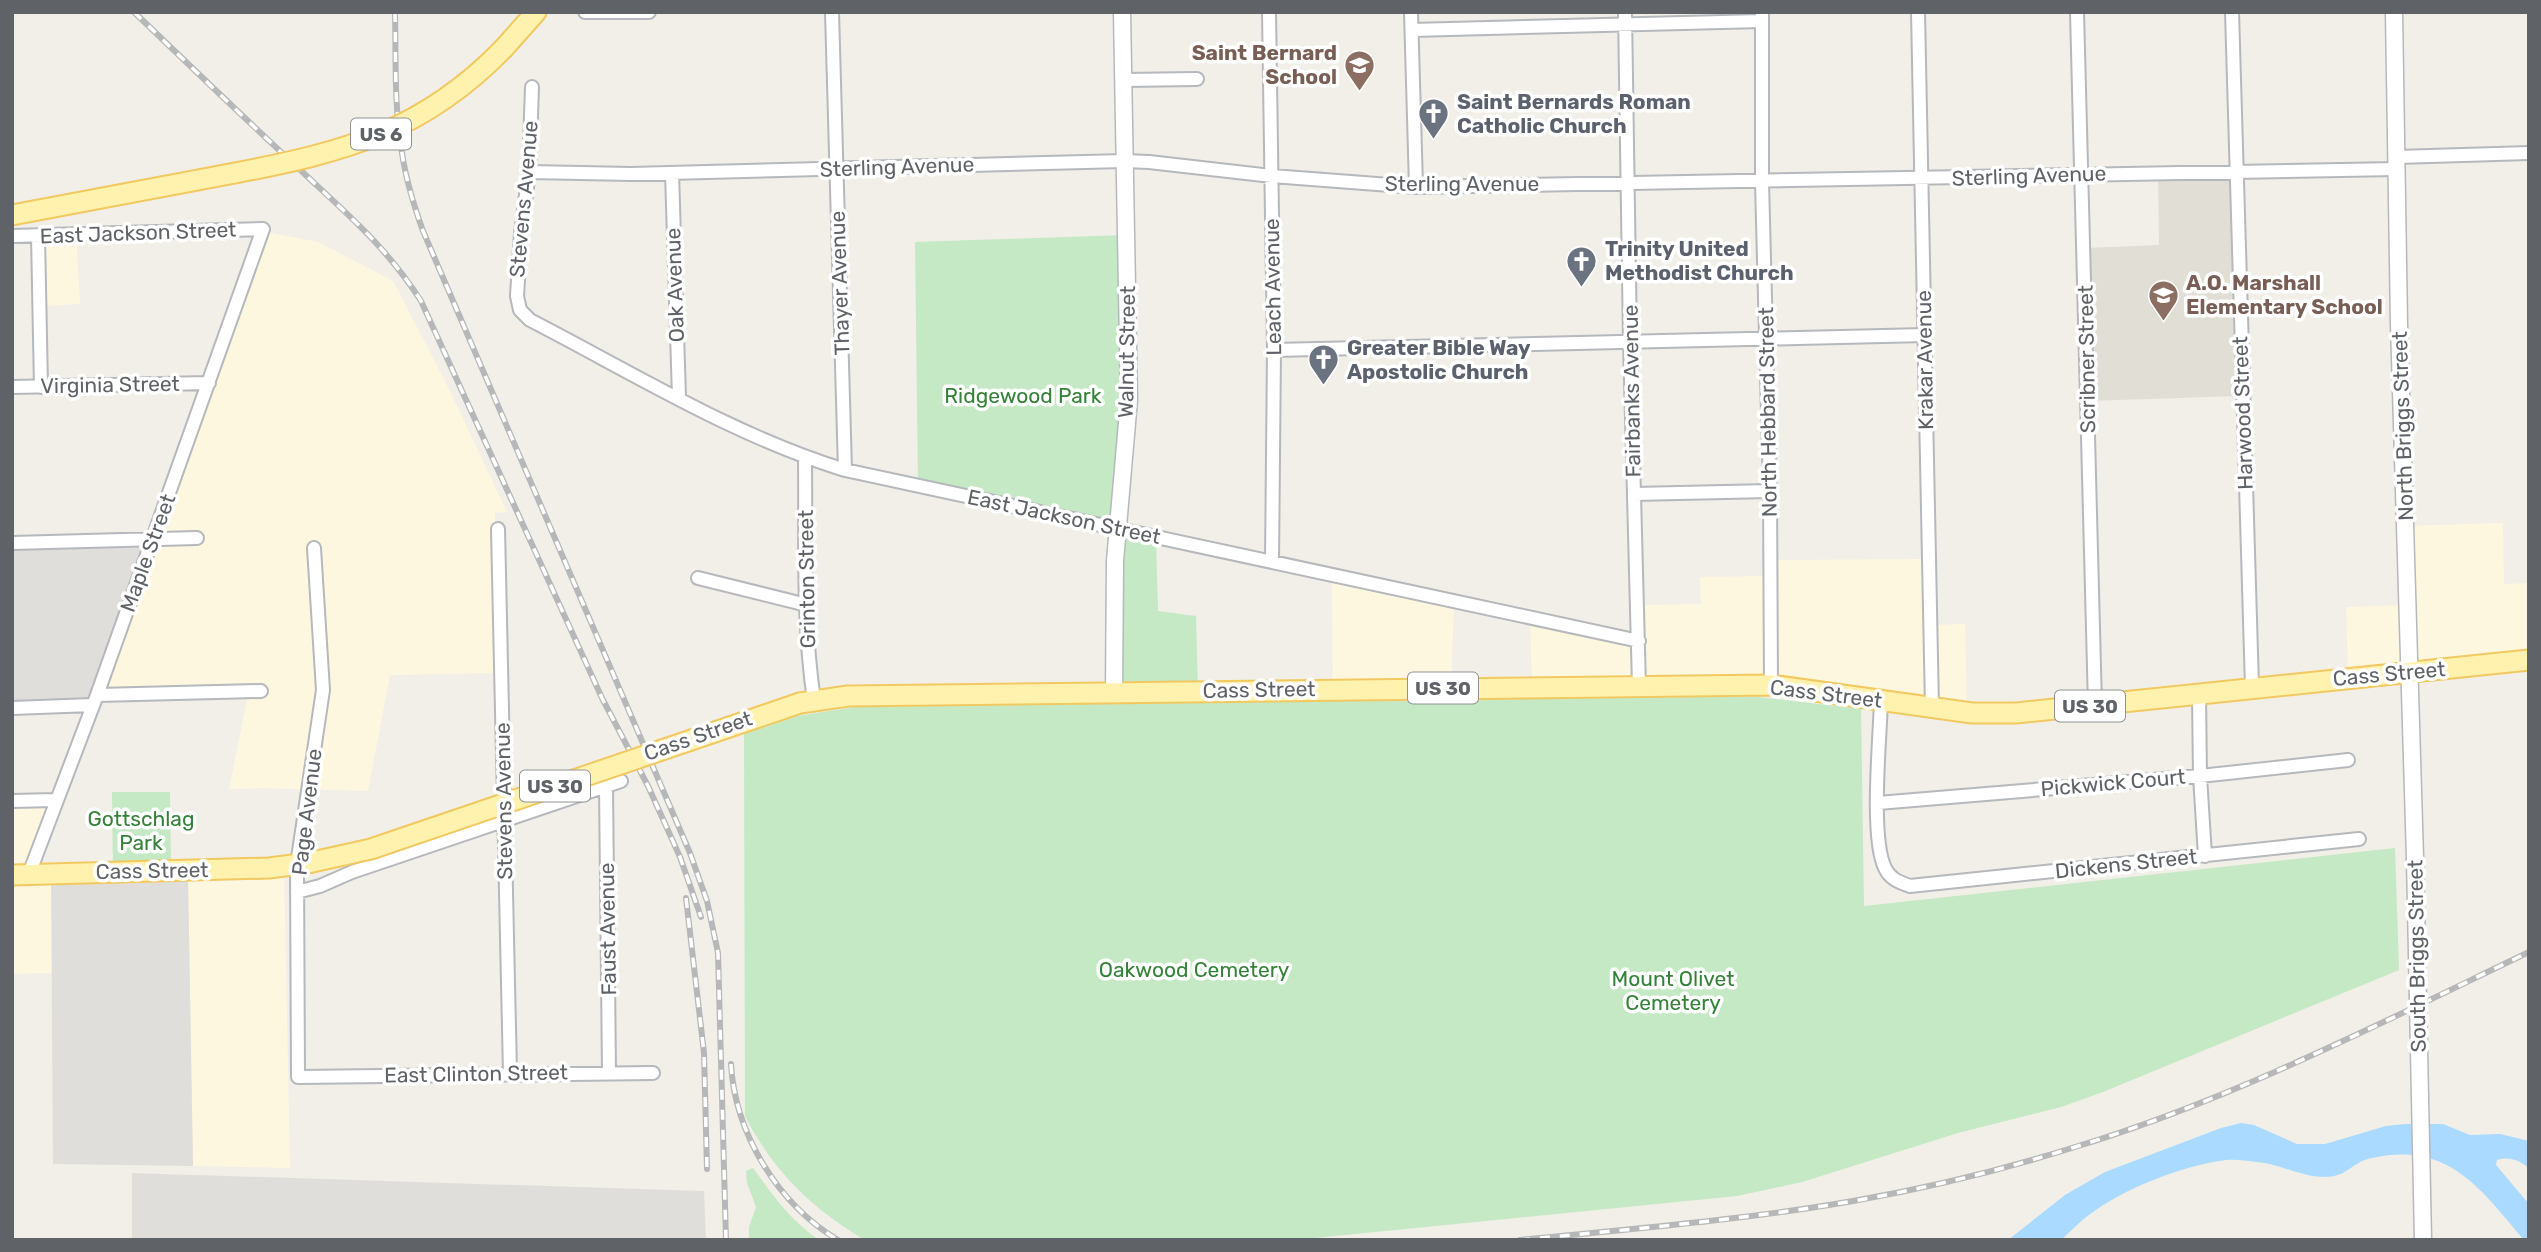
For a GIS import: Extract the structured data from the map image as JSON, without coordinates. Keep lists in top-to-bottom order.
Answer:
{
  "streets": {
    "main road": ["US 6", "Cass Street", "US 30"],
    "street": [
      "Sterling Avenue",
      "Stevens Avenue",
      "East Jackson Street",
      "Thayer Avenue",
      "Oak Avenue",
      "Leach Avenue",
      "Walnut Street",
      "Scribner Street",
      "Krakar Avenue",
      "Virginia Street",
      "Fairbanks Avenue",
      "North Hebbard Street",
      "Harwood Street",
      "North Briggs Street",
      "Maple Street",
      "Grinton Street",
      "Pickwick Court",
      "Page Avenue",
      "Dickens Street",
      "Faust Avenue",
      "South Briggs Street",
      "East Clinton Street"
    ]
  },
  "crossings": [
    ["Sterling Avenue", "Stevens Avenue"],
    ["Sterling Avenue", "Thayer Avenue"],
    ["Sterling Avenue", "Oak Avenue"],
    ["Sterling Avenue", "Leach Avenue"],
    ["Sterling Avenue", "Walnut Street"],
    ["Sterling Avenue", "Scribner Street"],
    ["Sterling Avenue", "Krakar Avenue"],
    ["Sterling Avenue", "Fairbanks Avenue"],
    ["Sterling Avenue", "North Hebbard Street"],
    ["Sterling Avenue", "Harwood Street"],
    ["Sterling Avenue", "North Briggs Street"],
    ["Stevens Avenue", "East Jackson Street"],
    ["Stevens Avenue", "East Clinton Street"],
    ["East Jackson Street", "Thayer Avenue"],
    ["East Jackson Street", "Oak Avenue"],
    ["East Jackson Street", "Leach Avenue"],
    ["East Jackson Street", "Walnut Street"],
    ["East Jackson Street", "Fairbanks Avenue"],
    ["East Jackson Street", "Maple Street"],
    ["East Jackson Street", "Grinton Street"],
    ["Walnut Street", "Cass Street"],
    ["Scribner Street", "Cass Street"],
    ["Krakar Avenue", "Cass Street"],
    ["Virginia Street", "Maple Street"],
    ["Fairbanks Avenue", "Cass Street"],
    ["North Hebbard Street", "Cass Street"],
    ["Harwood Street", "Cass Street"],
    ["North Briggs Street", "Cass Street"],
    ["North Briggs Street", "South Briggs Street"],
    ["Maple Street", "Cass Street"],
    ["Grinton Street", "Cass Street"],
    ["Cass Street", "Page Avenue"],
    ["Cass Street", "South Briggs Street"],
    ["Pickwick Court", "Dickens Street"],
    ["Page Avenue", "East Clinton Street"],
    ["Faust Avenue", "East Clinton Street"]
  ],
  "parks": [
    "Ridgewood Park",
    "Gottschlag Park",
    "Oakwood Cemetery",
    "Mount Olivet Cemetery"
  ],
  "places": {
    "school or university": ["Saint Bernard School", "A.O. Marshall Elementary School"],
    "church": ["Saint Bernards Roman Catholic Church", "Trinity United Methodist Church", "Greater Bible Way Apostolic Church"]
  }
}
